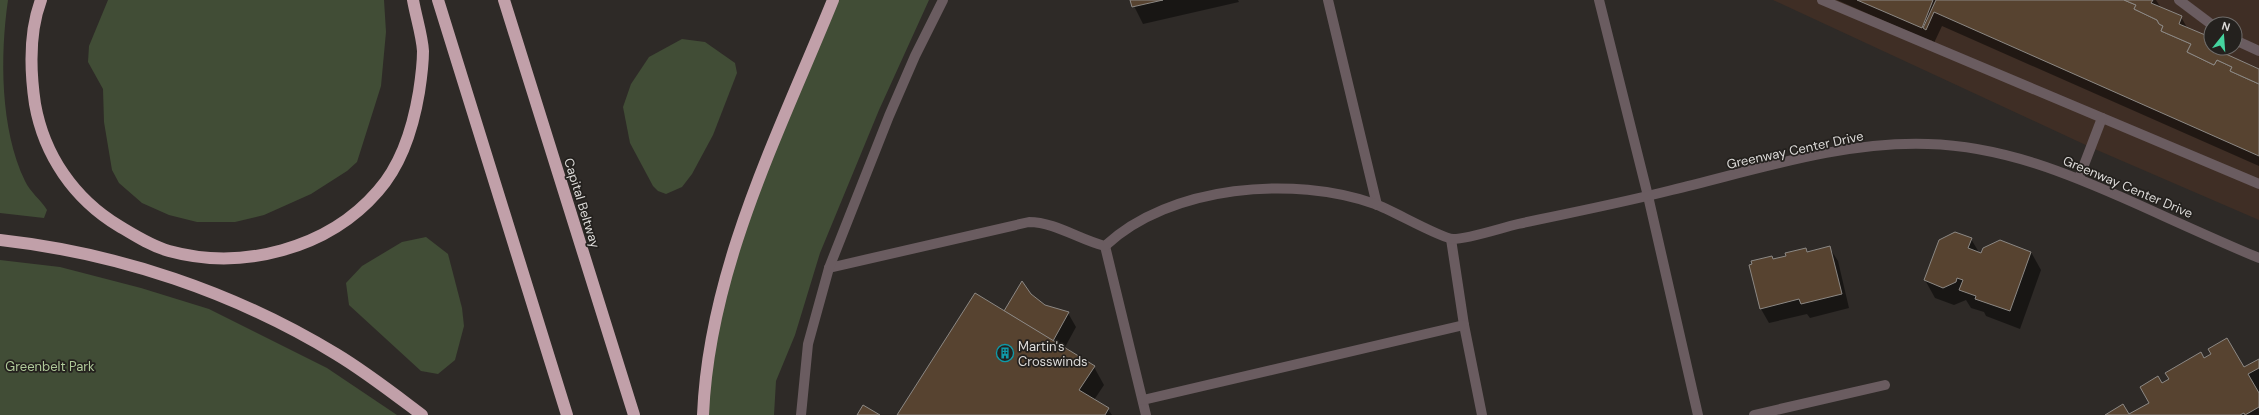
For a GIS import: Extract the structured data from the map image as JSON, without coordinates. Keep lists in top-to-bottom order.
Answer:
{
  "streets": {
    "highway": ["Capital Beltway"],
    "street": ["Greenway Center Drive"]
  },
  "parks": ["Greenbelt Park"],
  "places": {
    "building": ["Martin's Crosswinds"]
  },
  "north": "top"
}
